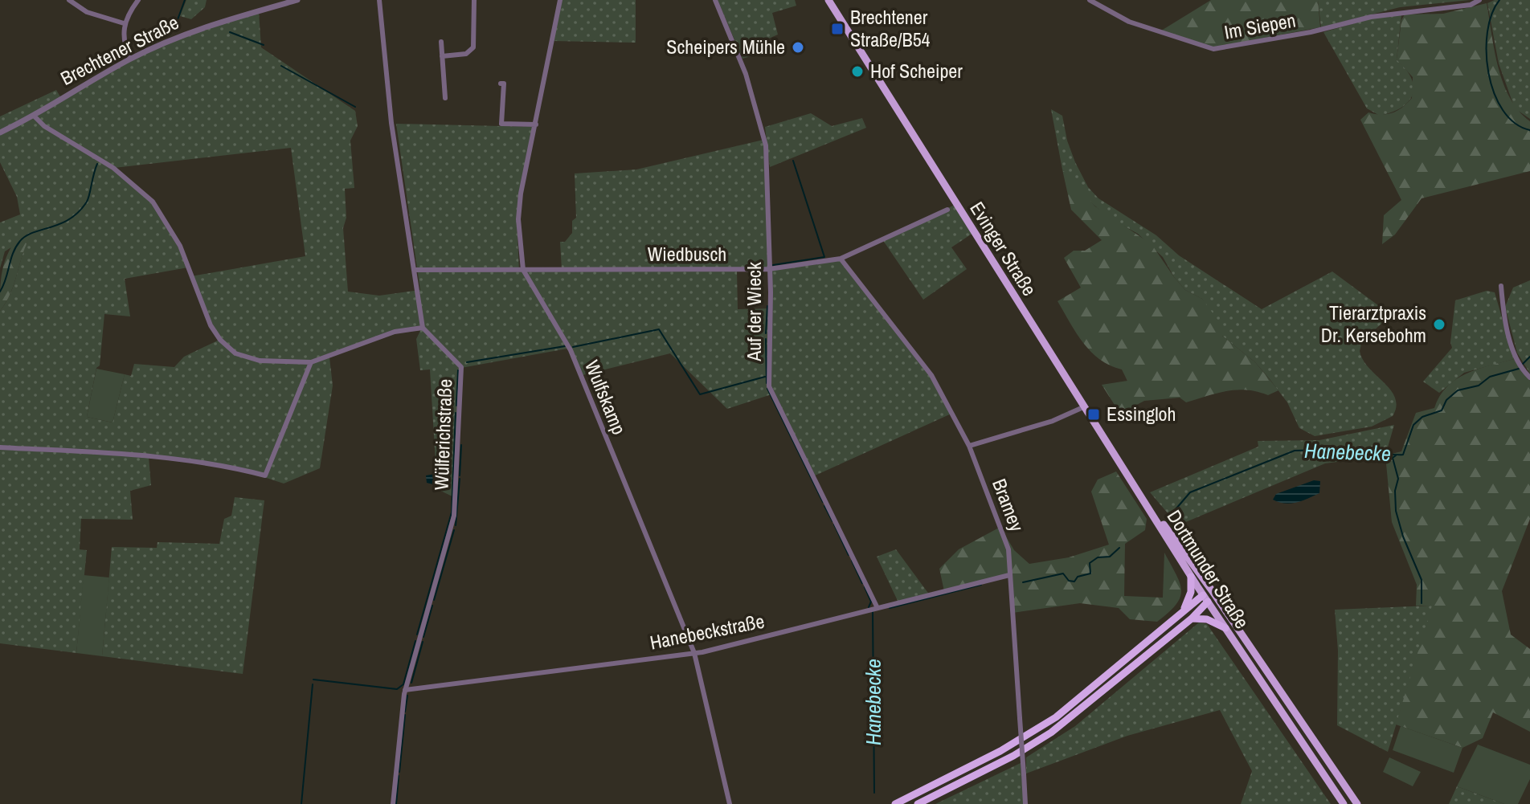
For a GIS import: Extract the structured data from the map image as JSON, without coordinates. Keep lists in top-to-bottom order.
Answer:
{
  "streets": {
    "main road": ["Evinger Straße", "Dortmunder Straße"],
    "street": [
      "Im Siepen",
      "Brechtener Straße",
      "Wiedbusch",
      "Auf der Wieck",
      "Wulfskamp",
      "Wülferichstraße",
      "Bramey",
      "Hanebeckstraße"
    ]
  },
  "crossings": [
    ["Evinger Straße", "Dortmunder Straße"],
    ["Wiedbusch", "Auf der Wieck"],
    ["Wiedbusch", "Wulfskamp"],
    ["Wiedbusch", "Bramey"],
    ["Auf der Wieck", "Hanebeckstraße"],
    ["Wulfskamp", "Hanebeckstraße"],
    ["Wülferichstraße", "Hanebeckstraße"],
    ["Bramey", "Hanebeckstraße"]
  ],
  "water": ["Hanebecke"],
  "places": {
    "transit": ["Brechtener Straße/B54", "Essingloh"],
    "other": ["Scheipers Mühle", "Hof Scheiper", "Tierarztpraxis Dr. Kersebohm"]
  }
}
